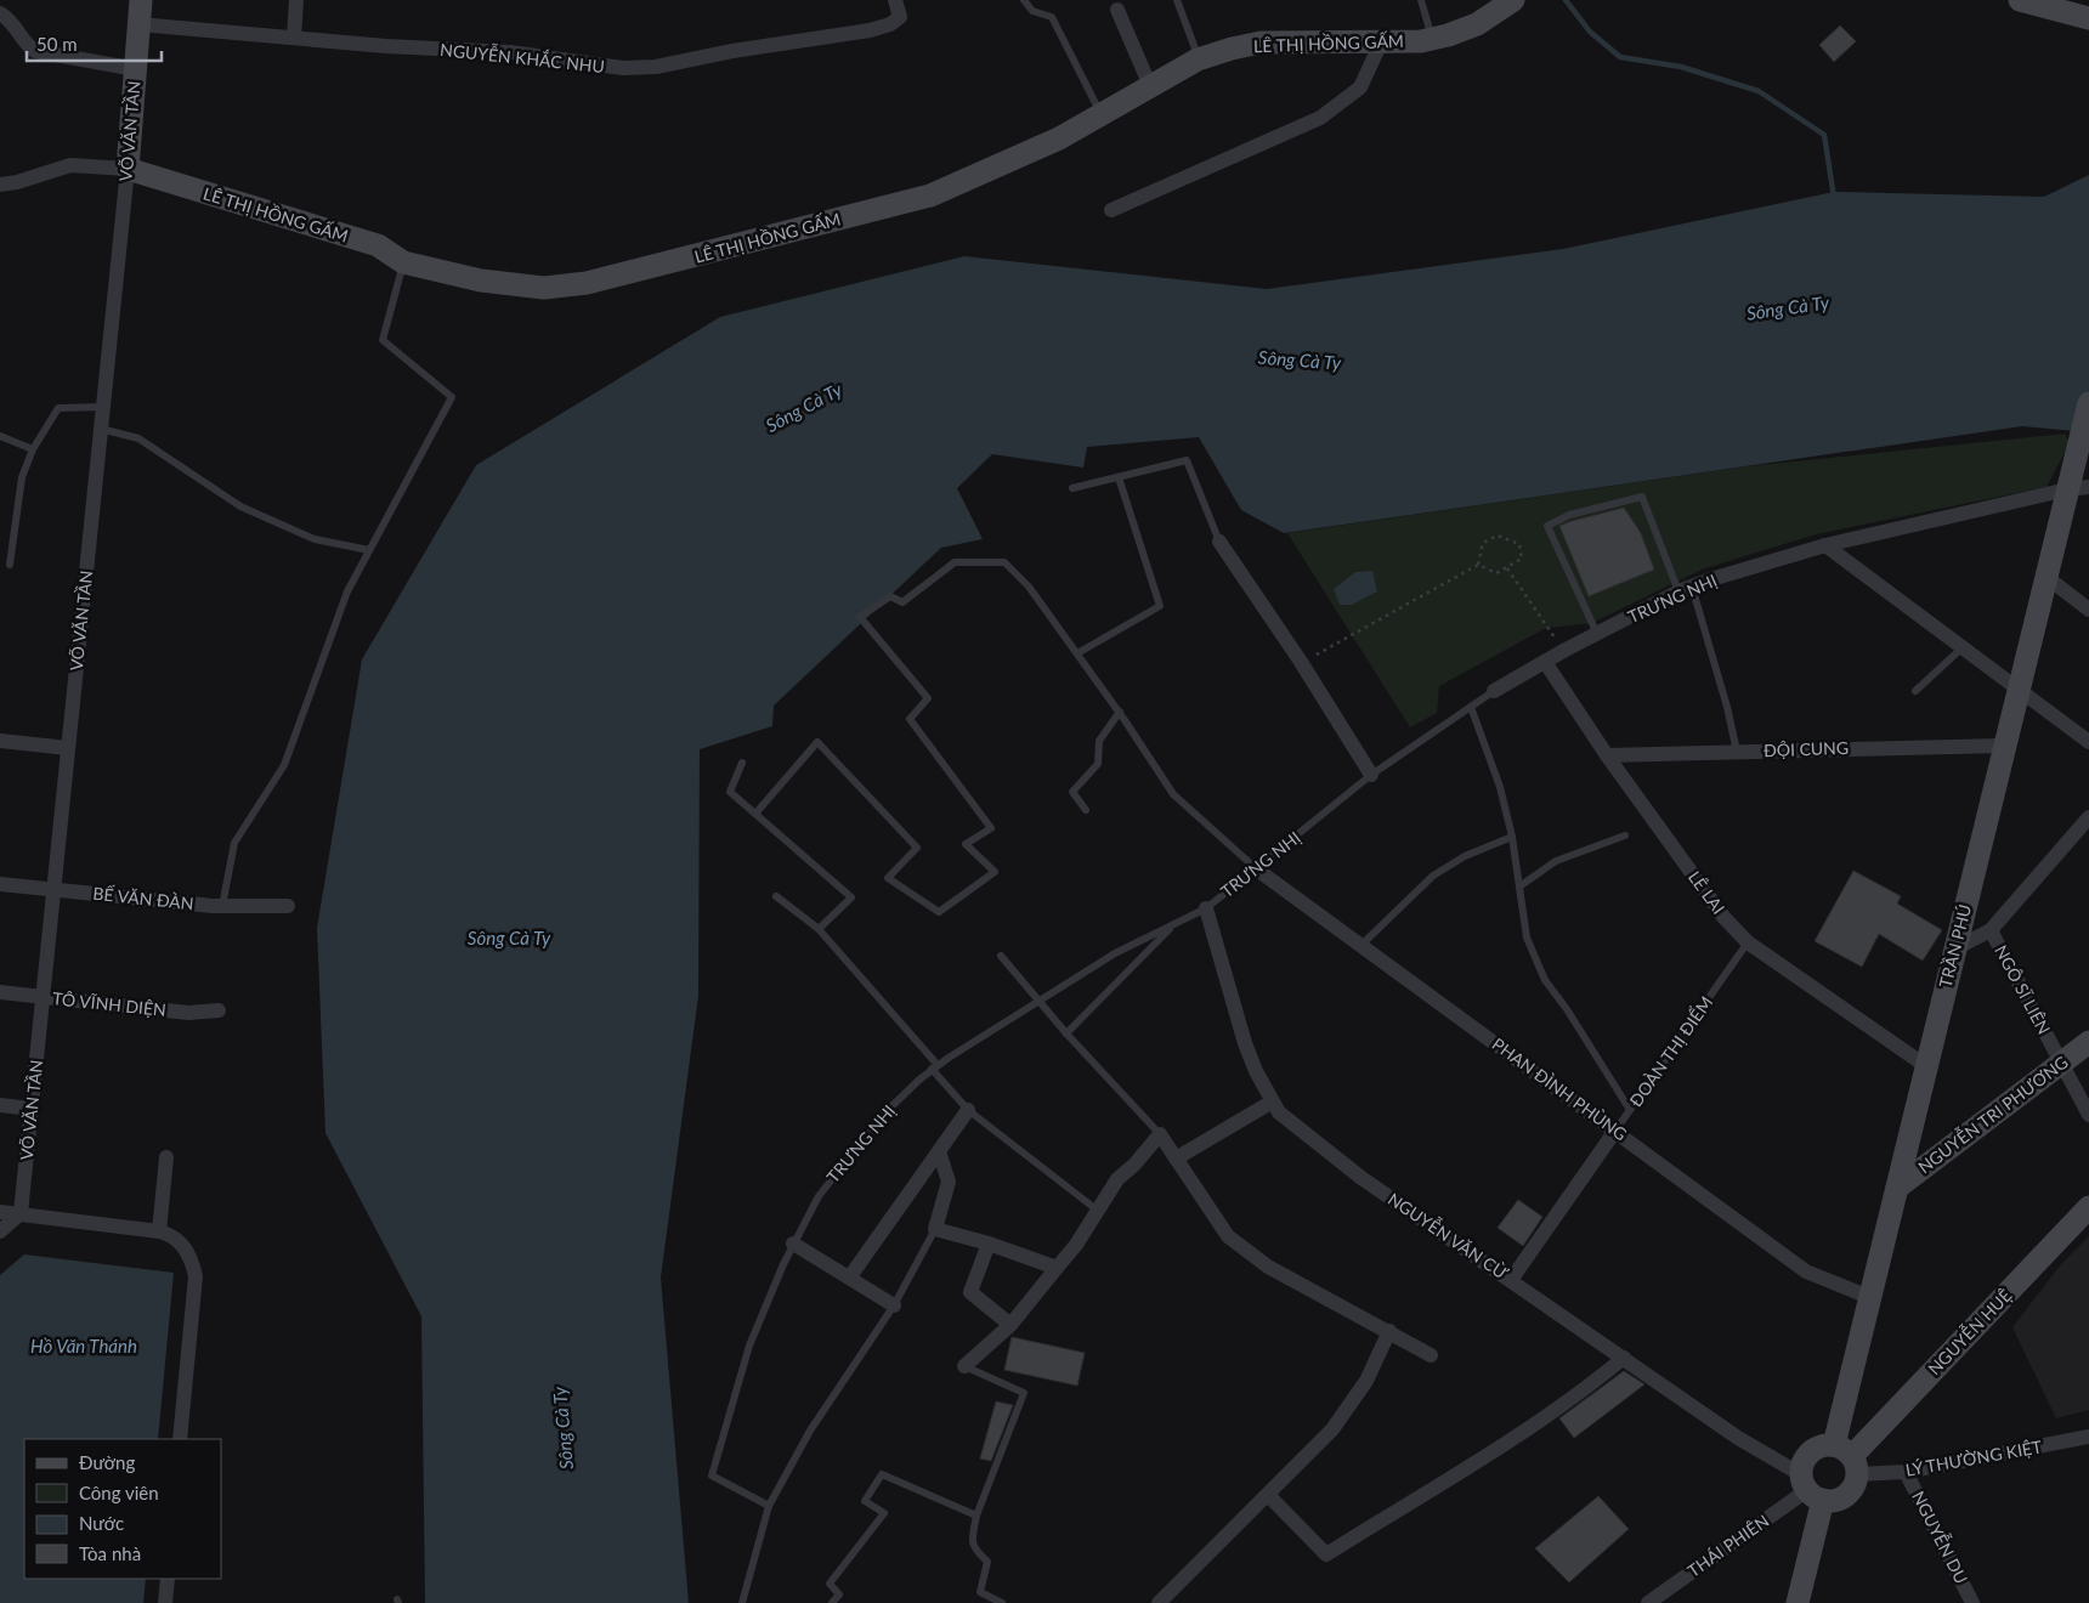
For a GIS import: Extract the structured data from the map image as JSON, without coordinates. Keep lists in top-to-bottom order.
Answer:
{
  "streets": {
    "street": [
      "LÊ THỊ HỒNG GẤM",
      "NGUYỄN KHẮC NHU",
      "VÕ VĂN TẦN",
      "TRƯNG NHỊ",
      "ĐỘI CUNG",
      "LÊ LAI",
      "BẾ VĂN ĐÀN",
      "TRẦN PHÚ",
      "NGÔ SĨ LIÊN",
      "TÔ VĨNH DIỆN",
      "ĐOÀN THỊ ĐIỂM",
      "PHAN ĐÌNH PHÙNG",
      "NGUYỄN TRI PHƯƠNG",
      "NGUYỄN VĂN CỪ",
      "NGUYỄN HUỆ",
      "LÝ THƯỜNG KIỆT",
      "NGUYỄN DU",
      "THÁI PHIÊN"
    ]
  },
  "crossings": [
    ["LÊ THỊ HỒNG GẤM", "VÕ VĂN TẦN"],
    ["NGUYỄN KHẮC NHU", "VÕ VĂN TẦN"],
    ["VÕ VĂN TẦN", "BẾ VĂN ĐÀN"],
    ["VÕ VĂN TẦN", "TÔ VĨNH DIỆN"],
    ["TRƯNG NHỊ", "LÊ LAI"],
    ["TRƯNG NHỊ", "TRẦN PHÚ"],
    ["TRƯNG NHỊ", "PHAN ĐÌNH PHÙNG"],
    ["TRƯNG NHỊ", "NGUYỄN VĂN CỪ"],
    ["ĐỘI CUNG", "LÊ LAI"],
    ["ĐỘI CUNG", "TRẦN PHÚ"],
    ["LÊ LAI", "TRẦN PHÚ"],
    ["LÊ LAI", "ĐOÀN THỊ ĐIỂM"],
    ["TRẦN PHÚ", "PHAN ĐÌNH PHÙNG"],
    ["TRẦN PHÚ", "NGUYỄN TRI PHƯƠNG"],
    ["TRẦN PHÚ", "NGUYỄN VĂN CỪ"],
    ["TRẦN PHÚ", "NGUYỄN HUỆ"],
    ["TRẦN PHÚ", "LÝ THƯỜNG KIỆT"],
    ["TRẦN PHÚ", "THÁI PHIÊN"],
    ["NGÔ SĨ LIÊN", "NGUYỄN TRI PHƯƠNG"],
    ["ĐOÀN THỊ ĐIỂM", "PHAN ĐÌNH PHÙNG"],
    ["ĐOÀN THỊ ĐIỂM", "NGUYỄN VĂN CỪ"],
    ["NGUYỄN VĂN CỪ", "NGUYỄN HUỆ"],
    ["NGUYỄN VĂN CỪ", "LÝ THƯỜNG KIỆT"],
    ["NGUYỄN VĂN CỪ", "THÁI PHIÊN"],
    ["NGUYỄN HUỆ", "LÝ THƯỜNG KIỆT"],
    ["NGUYỄN HUỆ", "THÁI PHIÊN"],
    ["LÝ THƯỜNG KIỆT", "NGUYỄN DU"],
    ["LÝ THƯỜNG KIỆT", "THÁI PHIÊN"]
  ],
  "water": ["Sông Cà Ty", "Hồ Văn Thánh"],
  "legend": [
    "Đường",
    "Công viên",
    "Nước",
    "Tòa nhà"
  ],
  "scale_bar": "50 m"
}
